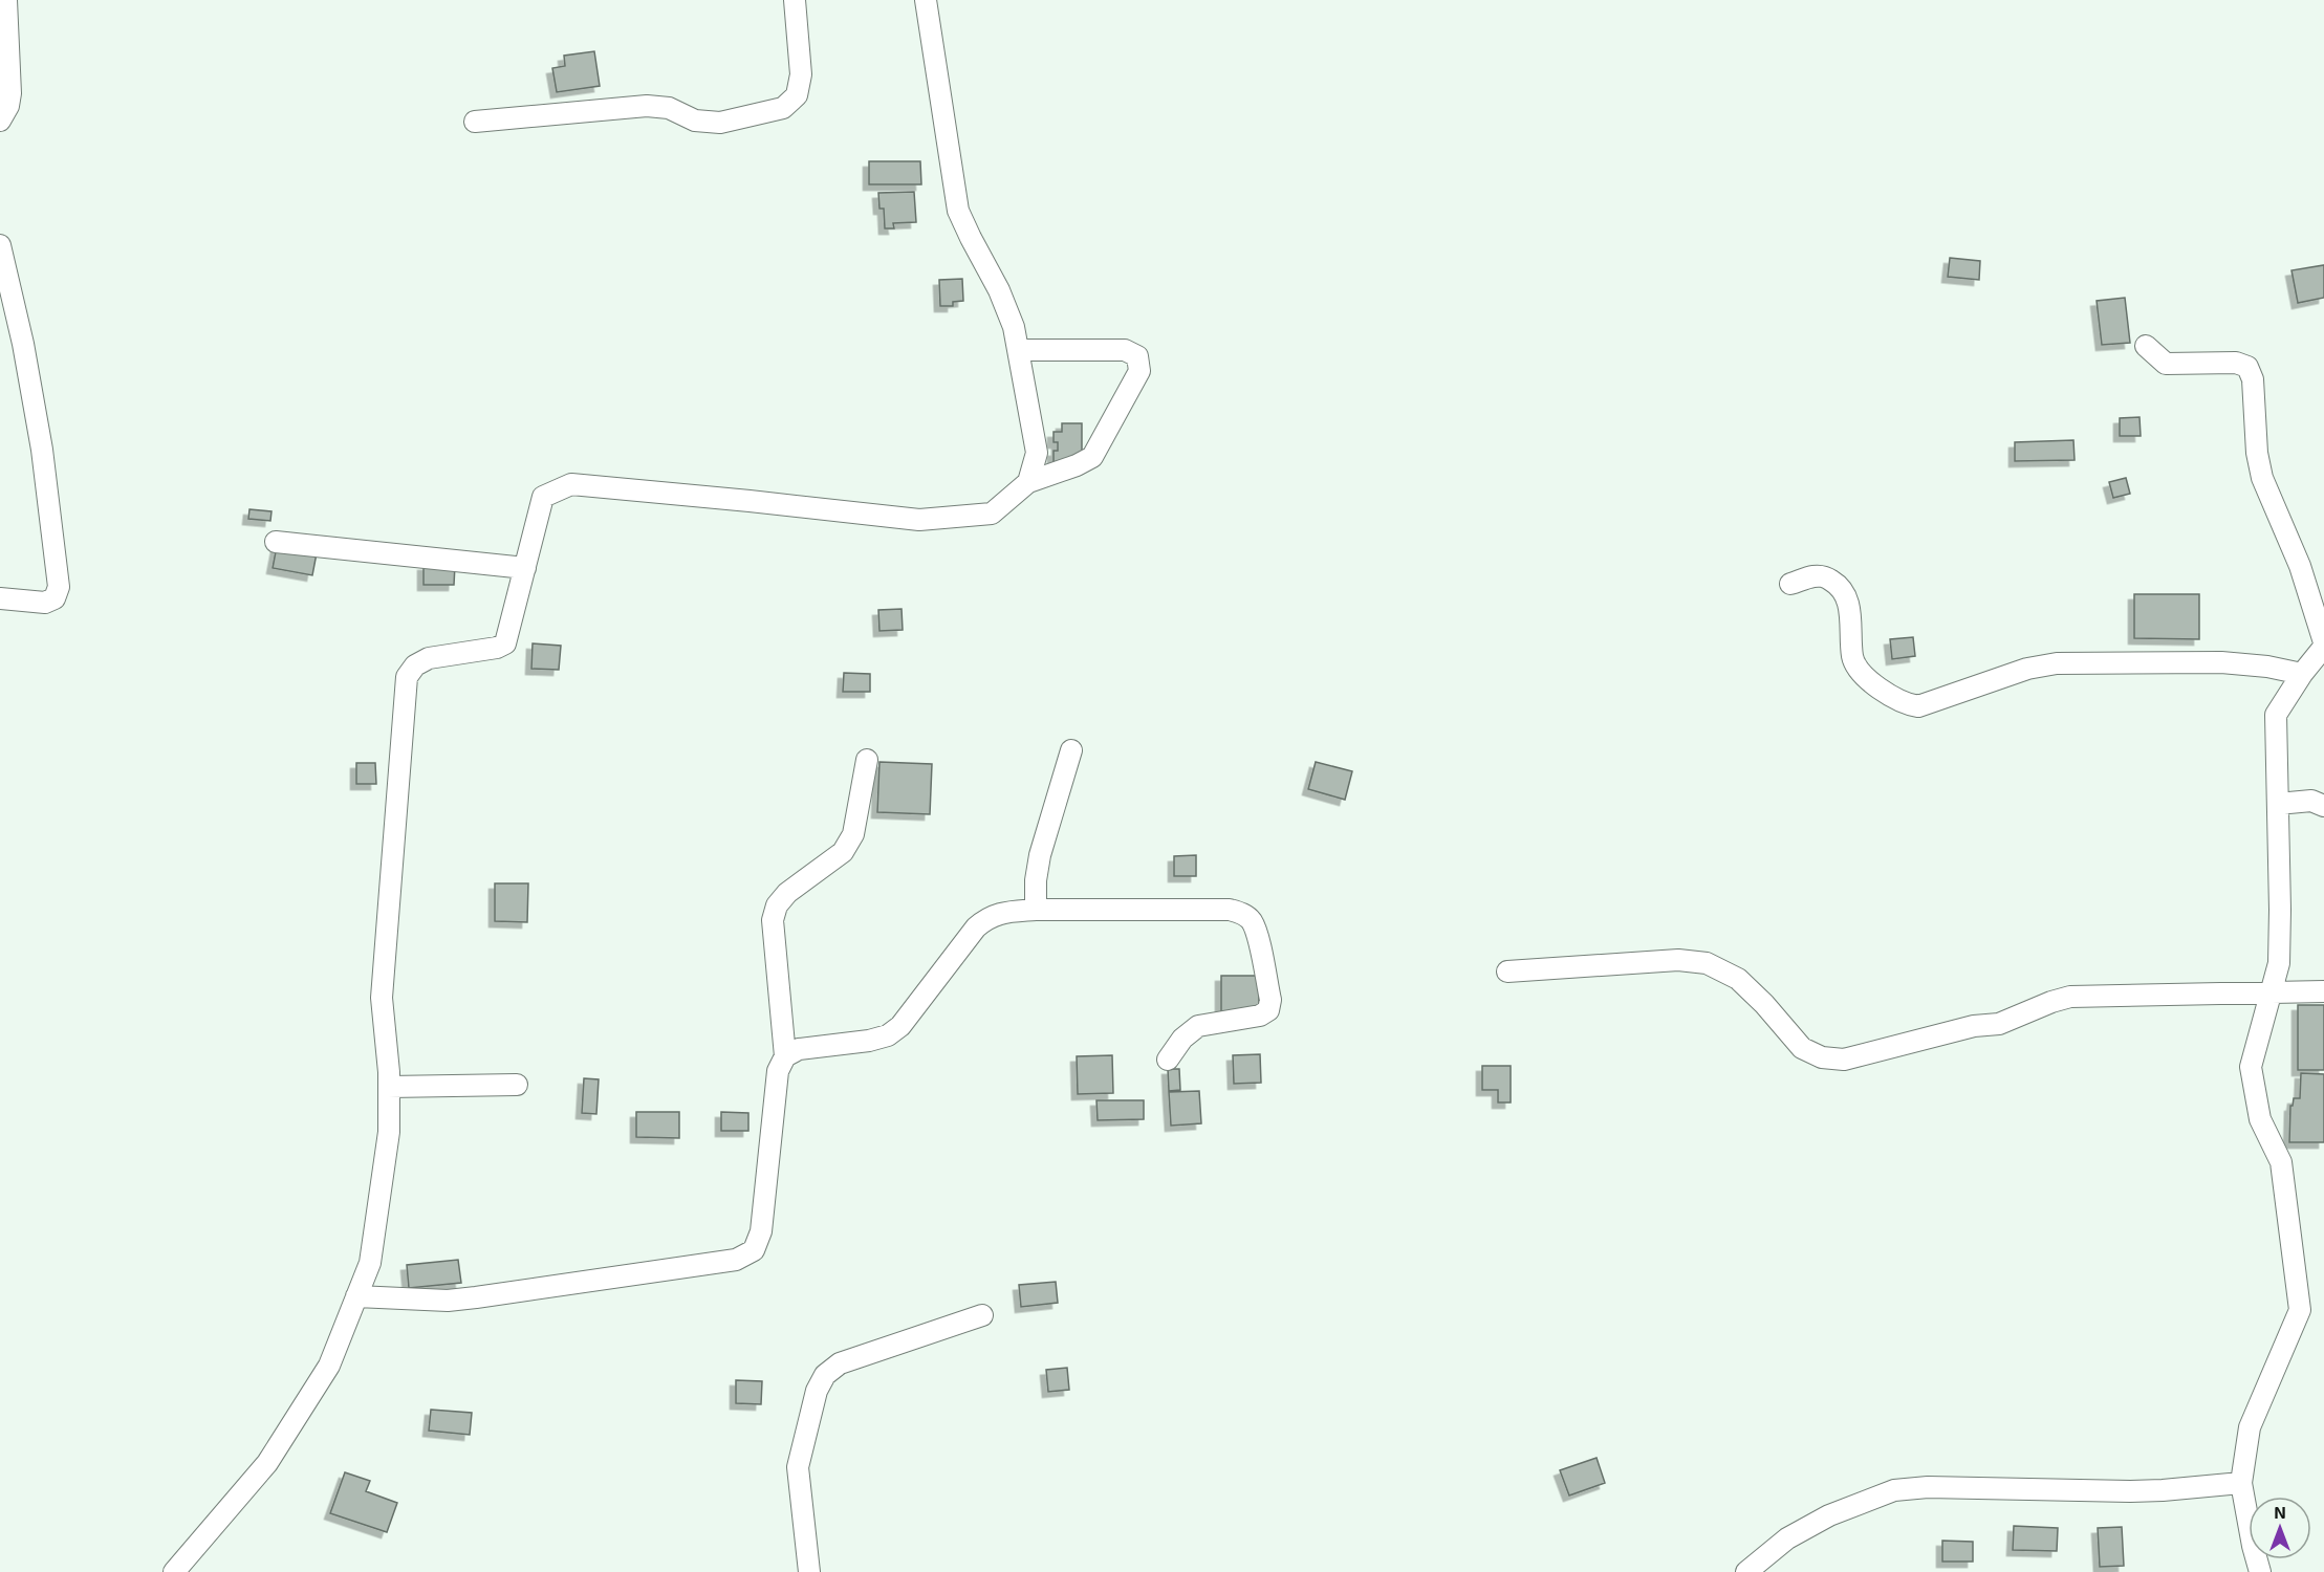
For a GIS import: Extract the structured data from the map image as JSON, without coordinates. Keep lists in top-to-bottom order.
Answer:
{
  "north": "top"
}
